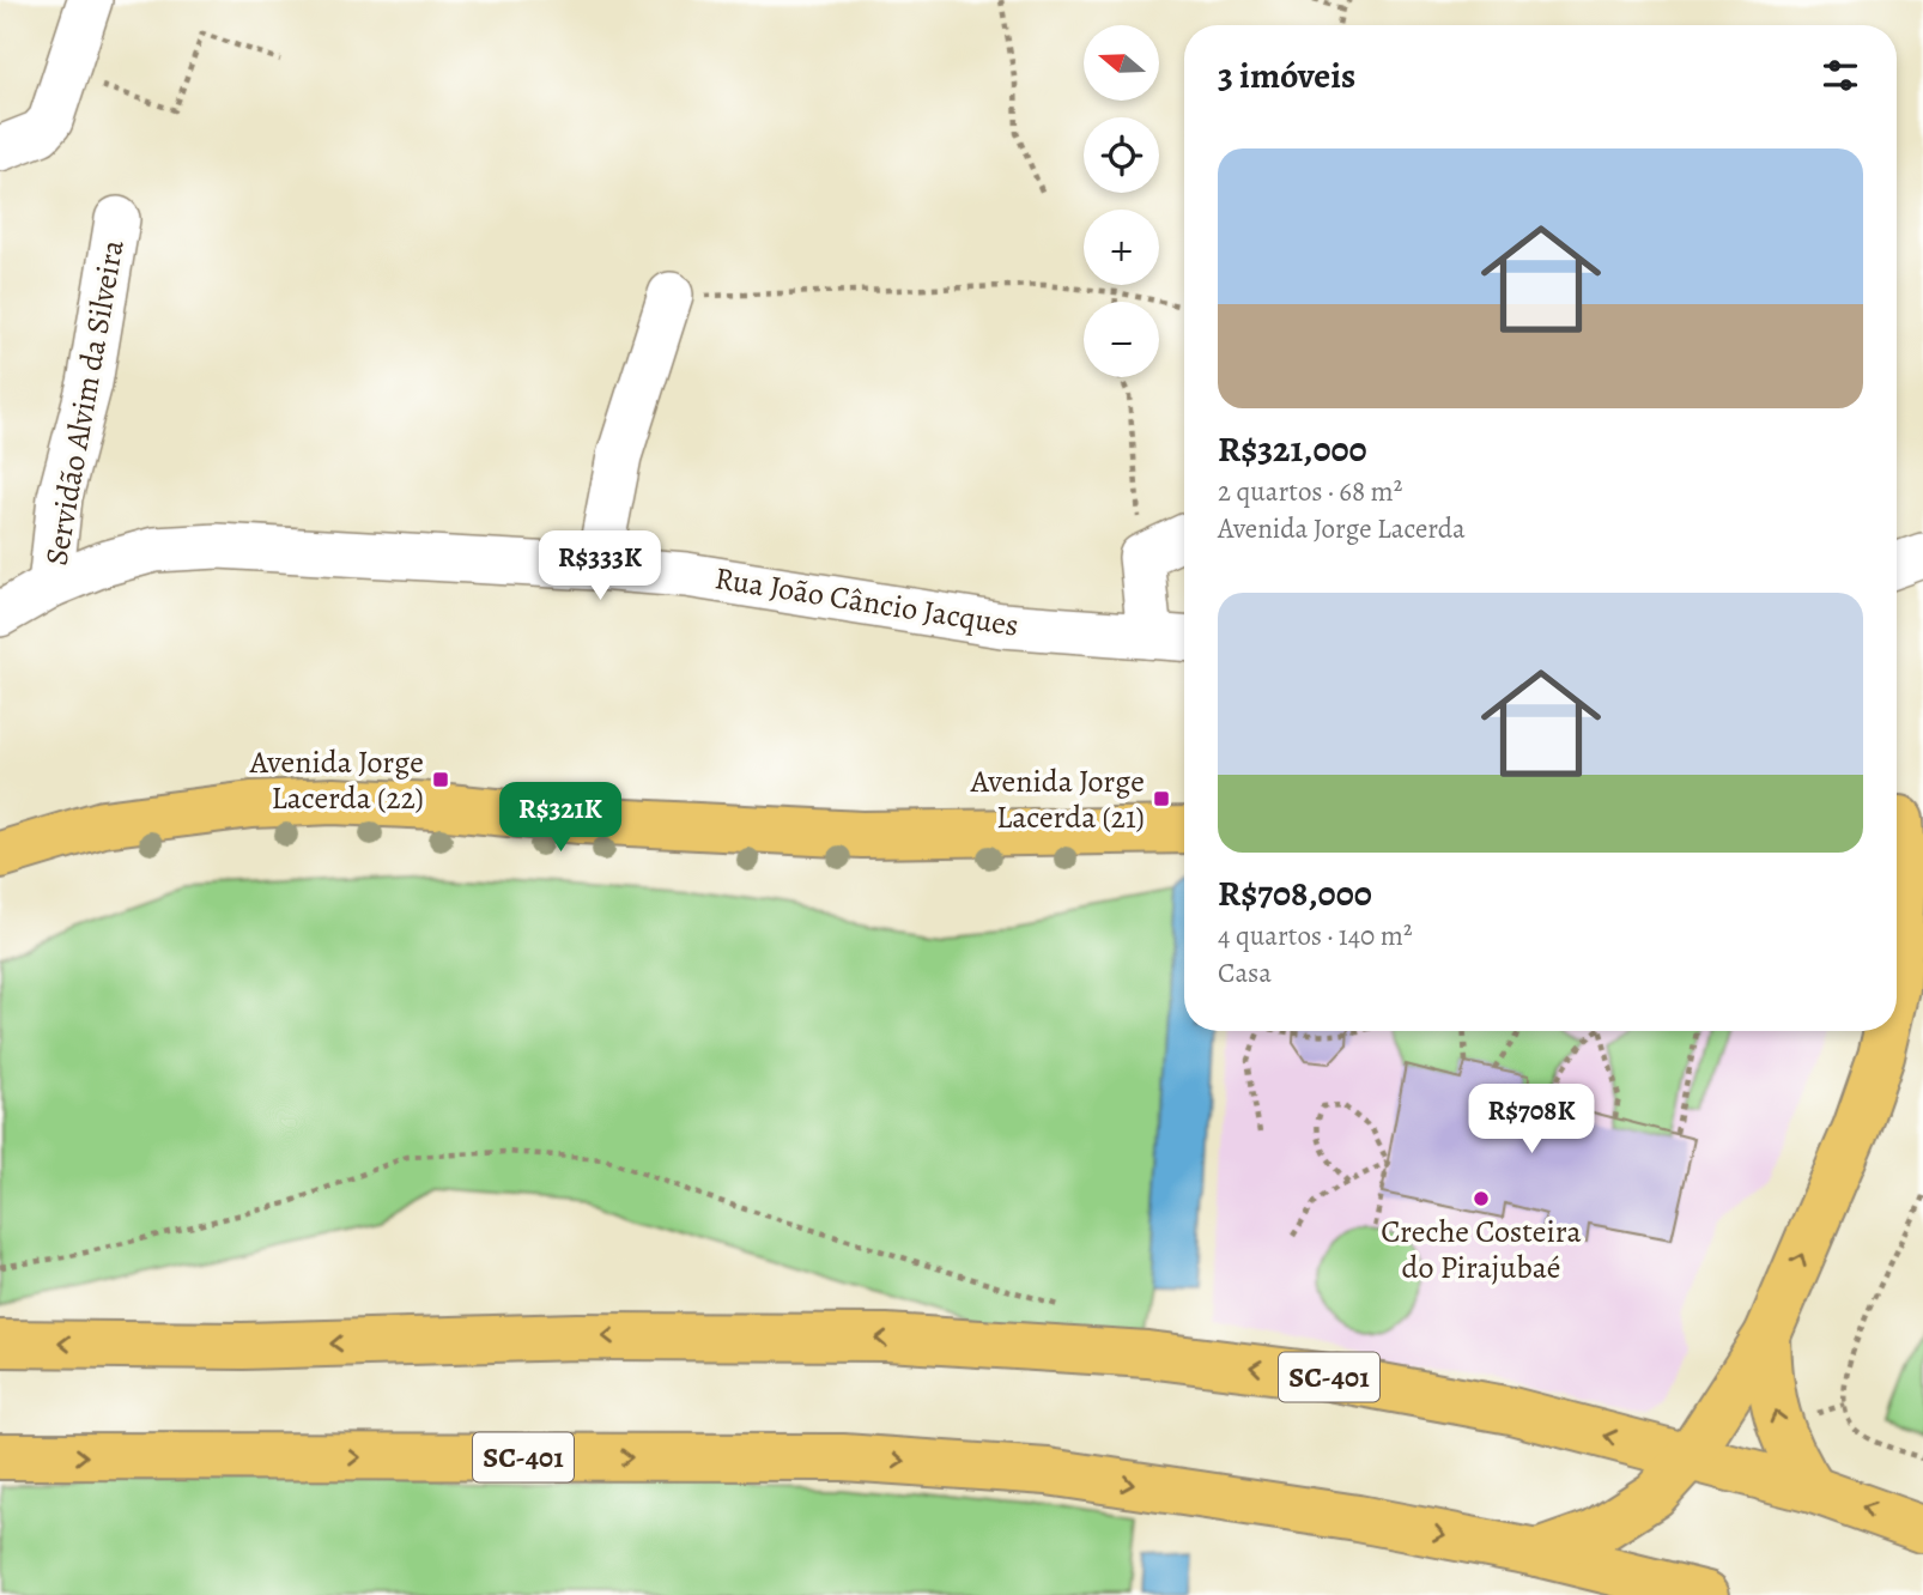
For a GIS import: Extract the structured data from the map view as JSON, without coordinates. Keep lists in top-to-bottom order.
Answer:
{
  "streets": {
    "main road": ["SC-401"],
    "street": ["Servidão Alvim da Silveira", "Rua João Câncio Jacques"]
  },
  "crossings": [
    ["Servidão Alvim da Silveira", "Rua João Câncio Jacques"]
  ],
  "places": {
    "transit": ["Avenida Jorge Lacerda (22)", "Avenida Jorge Lacerda (21)"],
    "other": ["Creche Costeira do Pirajubaé"]
  },
  "north": "left",
  "page": {
    "map_buttons": ["+", "−"],
    "heading": "3 imóveis",
    "list": [
      {
        "name": "R$321,000",
        "note": "2 quartos · 68 m² · Avenida Jorge Lacerda"
      },
      {
        "name": "R$708,000",
        "note": "4 quartos · 140 m² · Casa"
      }
    ],
    "price": ["R$333K", "R$321K", "R$708K"]
  }
}
